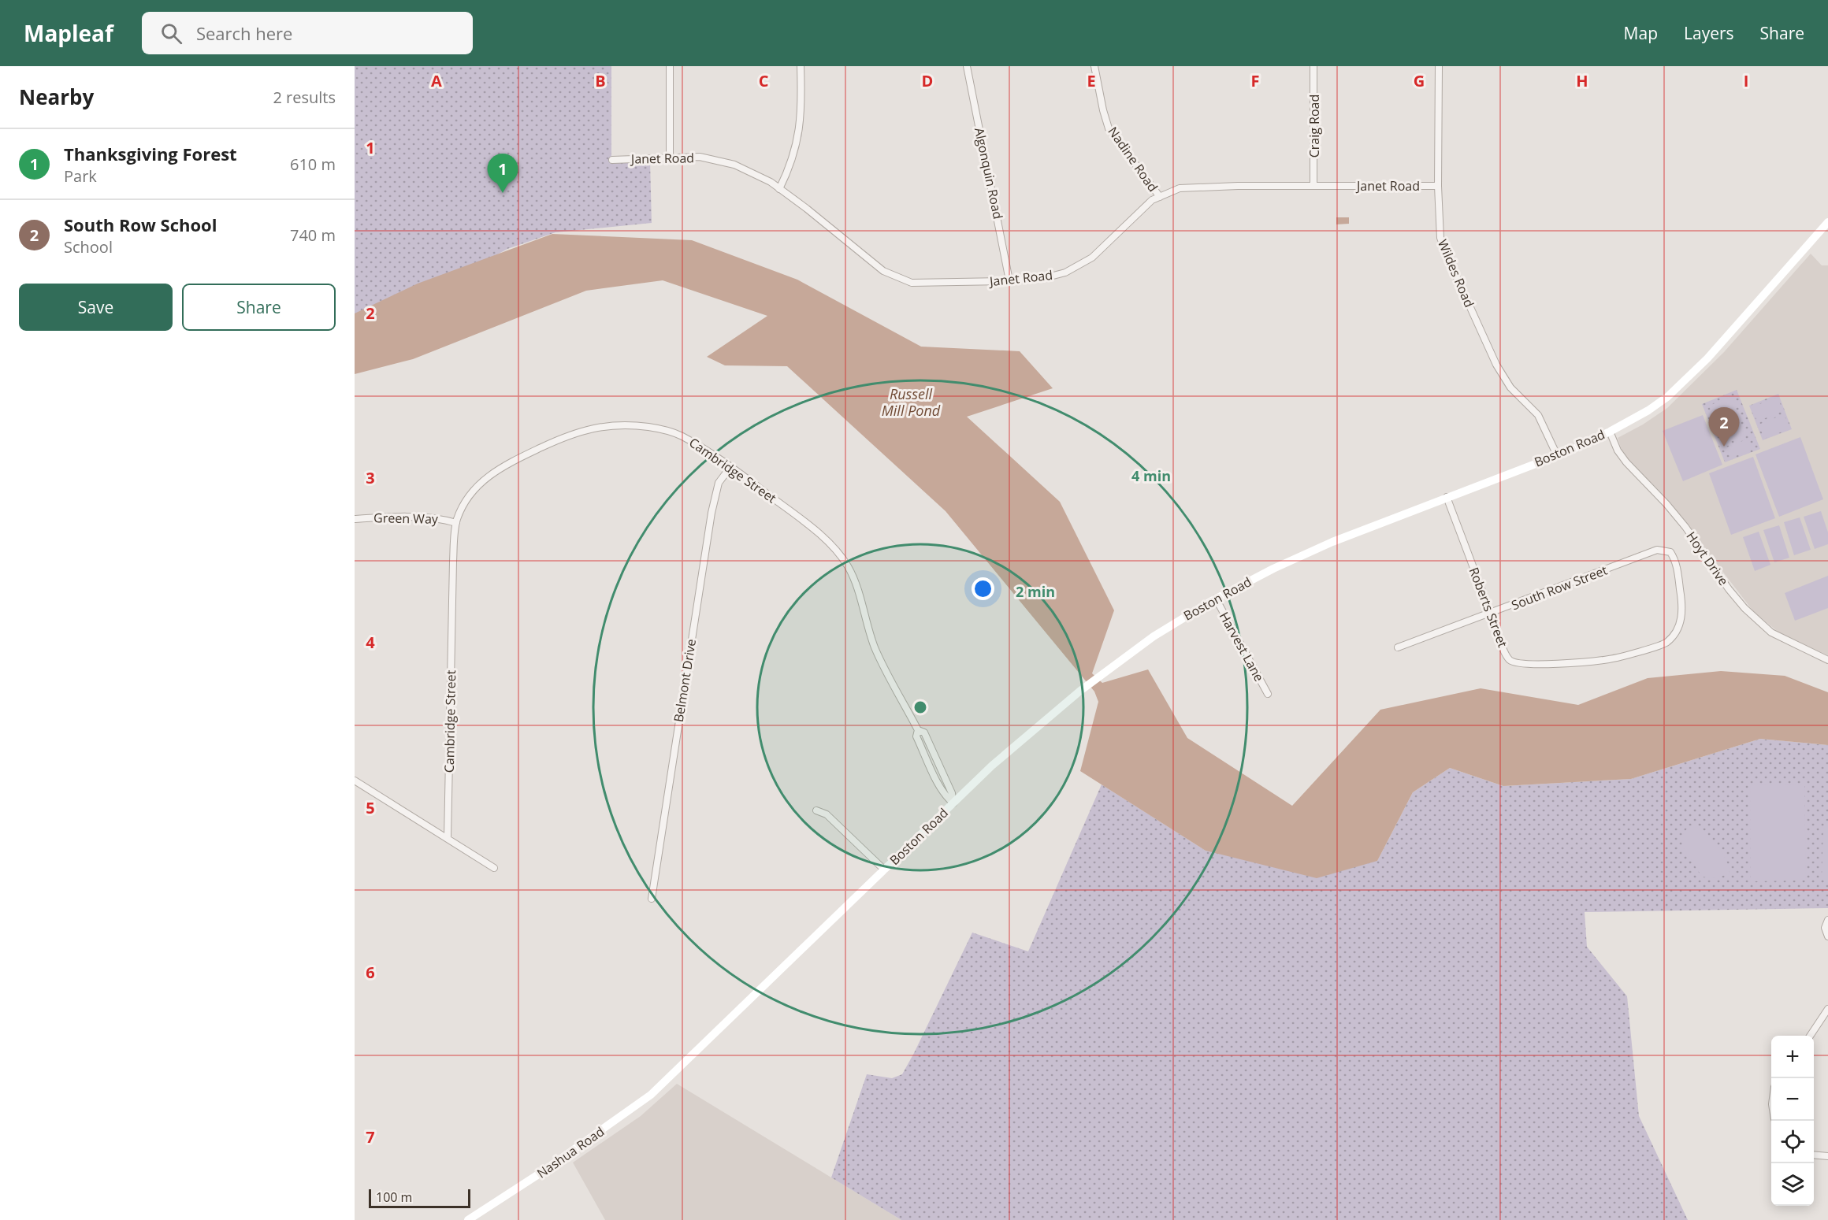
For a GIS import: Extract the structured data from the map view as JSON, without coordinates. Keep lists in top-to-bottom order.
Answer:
{
  "streets": {
    "main road": ["Boston Road", "Nashua Road"],
    "street": [
      "Craig Road",
      "Janet Road",
      "Nadine Road",
      "Algonquin Road",
      "Wildes Road",
      "Cambridge Street",
      "Green Way",
      "Hoyt Drive",
      "South Row Street",
      "Roberts Street",
      "Harvest Lane",
      "Belmont Drive"
    ]
  },
  "crossings": [
    ["Craig Road", "Janet Road"],
    ["Janet Road", "Nadine Road"],
    ["Janet Road", "Algonquin Road"],
    ["Janet Road", "Wildes Road"],
    ["Wildes Road", "Boston Road"],
    ["Boston Road", "Cambridge Street"],
    ["Boston Road", "Hoyt Drive"],
    ["Boston Road", "Roberts Street"],
    ["Boston Road", "Harvest Lane"],
    ["Boston Road", "Nashua Road"],
    ["Cambridge Street", "Green Way"],
    ["Cambridge Street", "Belmont Drive"],
    ["South Row Street", "Roberts Street"]
  ],
  "water": ["Russell Mill Pond"],
  "scale_bar": "100 m",
  "page": {
    "header": "Mapleaf",
    "search": "Search here",
    "nav": ["Map", "Layers", "Share"],
    "heading": ["Nearby", "2 results"],
    "list": [
      {
        "mark": "1",
        "name": "Thanksgiving Forest",
        "note": "Park",
        "value": "610 m"
      },
      {
        "mark": "2",
        "name": "South Row School",
        "note": "School",
        "value": "740 m"
      }
    ],
    "pins": ["1", "2"],
    "buttons": ["Save", "Share"],
    "map_buttons": ["+", "−"],
    "scale": "100 m"
  },
  "grid": {
    "columns": [
      "A",
      "B",
      "C",
      "D",
      "E",
      "F",
      "G",
      "H",
      "I"
    ],
    "rows": [
      "1",
      "2",
      "3",
      "4",
      "5",
      "6",
      "7"
    ]
  },
  "rings": ["4 min", "2 min"]
}
